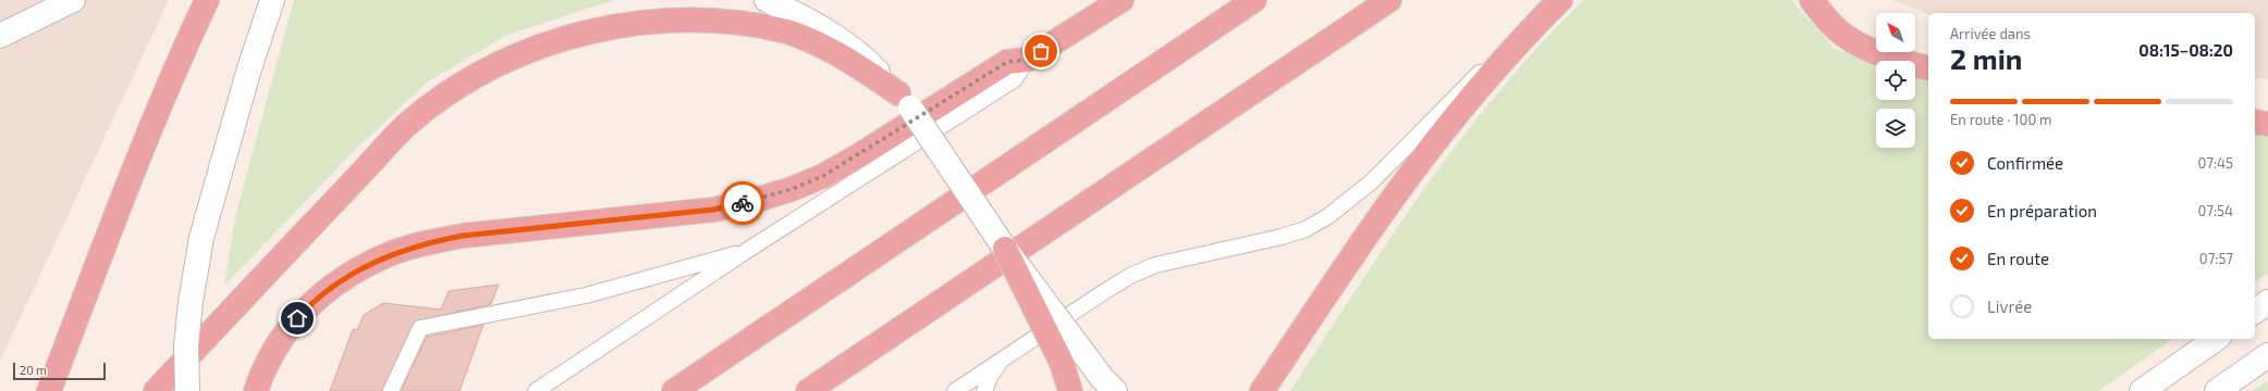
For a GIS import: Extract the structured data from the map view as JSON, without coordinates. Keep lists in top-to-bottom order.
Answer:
{
  "scale_bar": "20 m",
  "north": "top left",
  "page": {
    "heading": ["2 min", "Arrivée dans", "08:15–08:20"],
    "bar": "En route · 100 m",
    "list": [
      ["Confirmée", "07:45"],
      ["En préparation", "07:54"],
      ["En route", "07:57"],
      "Livrée"
    ],
    "scale": "20 m"
  }
}
